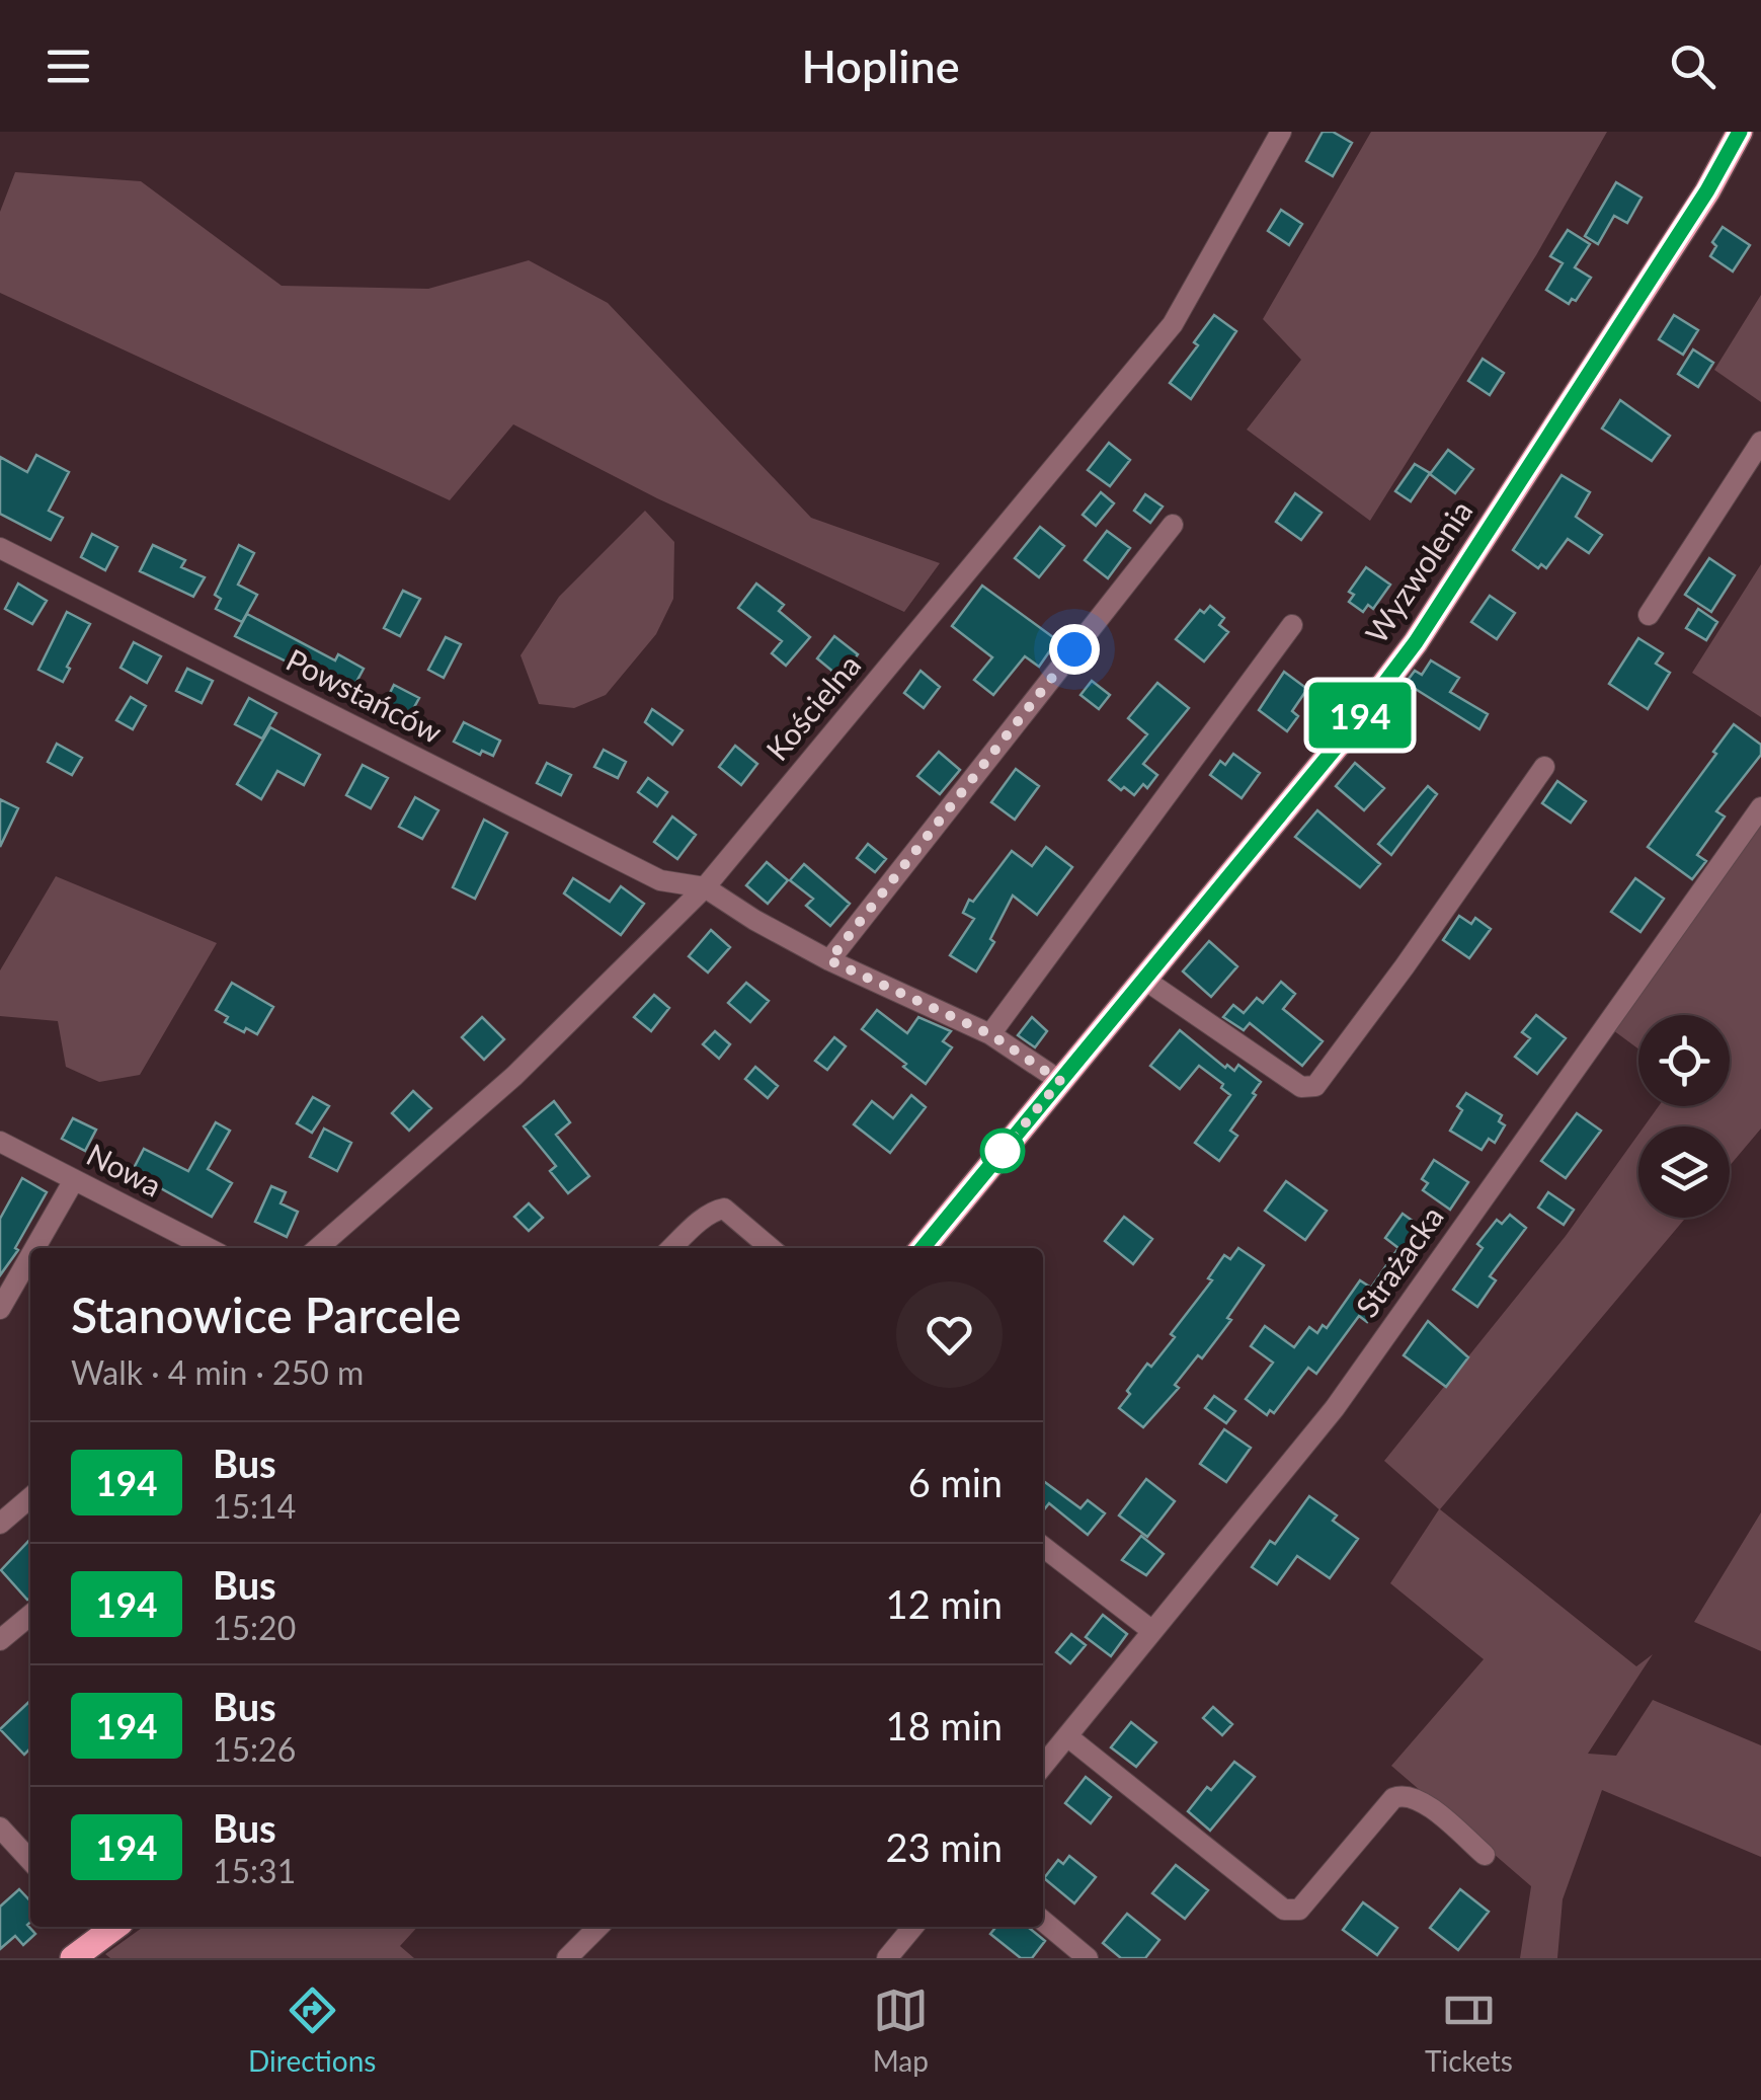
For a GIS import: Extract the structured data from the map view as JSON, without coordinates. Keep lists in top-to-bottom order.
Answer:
{
  "streets": {
    "main road": ["Wyzwolenia"],
    "street": [
      "Powstańców",
      "Kościelna",
      "Nowa",
      "Strażacka"
    ]
  },
  "crossings": [
    ["Powstańców", "Kościelna"]
  ],
  "lines": ["bus line 194"],
  "page": {
    "header": "Hopline",
    "on_map": "194",
    "heading": ["Stanowice Parcele", "Walk · 4 min · 250 m"],
    "list": [
      {
        "mark": "194",
        "name": "Bus",
        "note": "15:14",
        "value": "6 min"
      },
      {
        "mark": "194",
        "name": "Bus",
        "note": "15:20",
        "value": "12 min"
      },
      {
        "mark": "194",
        "name": "Bus",
        "note": "15:26",
        "value": "18 min"
      },
      {
        "mark": "194",
        "name": "Bus",
        "note": "15:31",
        "value": "23 min"
      }
    ],
    "tabs": ["Directions", "Map", "Tickets"]
  }
}
